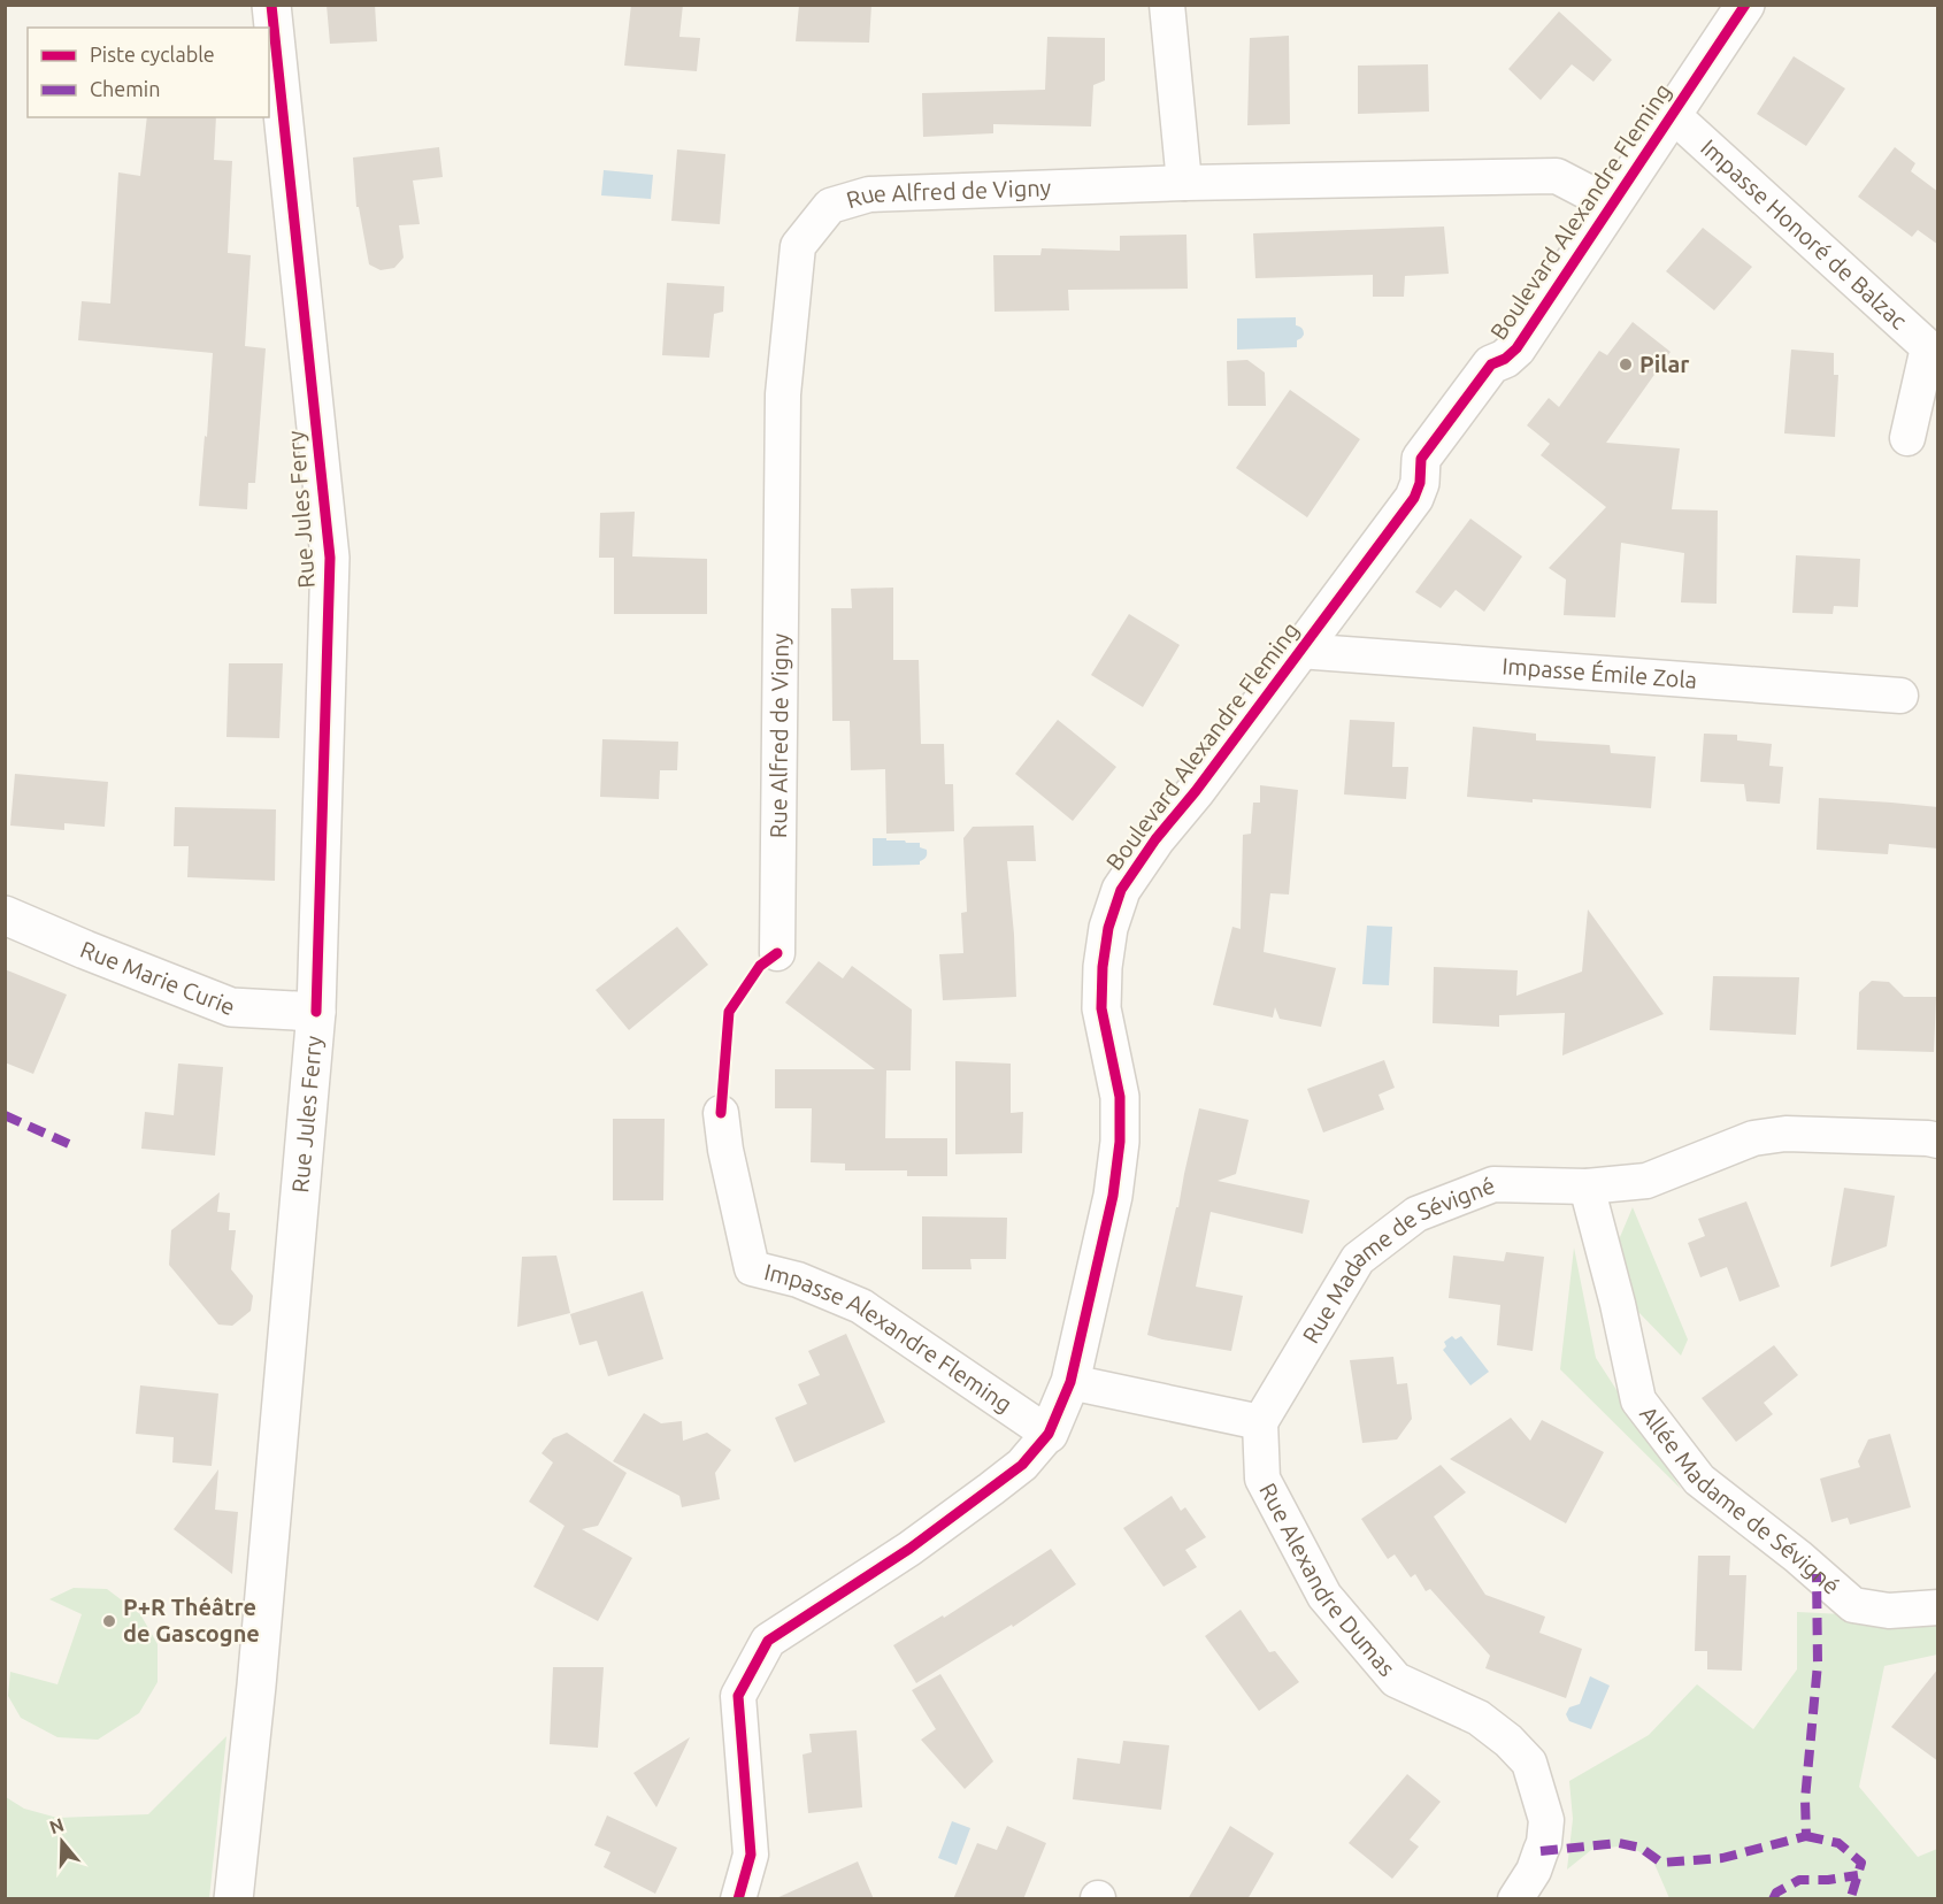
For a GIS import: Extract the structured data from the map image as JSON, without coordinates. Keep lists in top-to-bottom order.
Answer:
{
  "streets": {
    "street": [
      "Rue Alfred de Vigny",
      "Boulevard Alexandre Fleming",
      "Impasse Honoré de Balzac",
      "Rue Jules Ferry",
      "Impasse Émile Zola",
      "Rue Marie Curie",
      "Rue Madame de Sévigné",
      "Impasse Alexandre Fleming",
      "Allée Madame de Sévigné",
      "Rue Alexandre Dumas"
    ]
  },
  "crossings": [
    ["Rue Alfred de Vigny", "Boulevard Alexandre Fleming"],
    ["Boulevard Alexandre Fleming", "Impasse Honoré de Balzac"],
    ["Boulevard Alexandre Fleming", "Impasse Émile Zola"],
    ["Boulevard Alexandre Fleming", "Impasse Alexandre Fleming"],
    ["Rue Jules Ferry", "Rue Marie Curie"],
    ["Rue Madame de Sévigné", "Allée Madame de Sévigné"],
    ["Rue Madame de Sévigné", "Rue Alexandre Dumas"]
  ],
  "places": ["Pilar", "P+R Théâtre de Gascogne"],
  "legend": ["Piste cyclable", "Chemin"],
  "north": "top"
}
